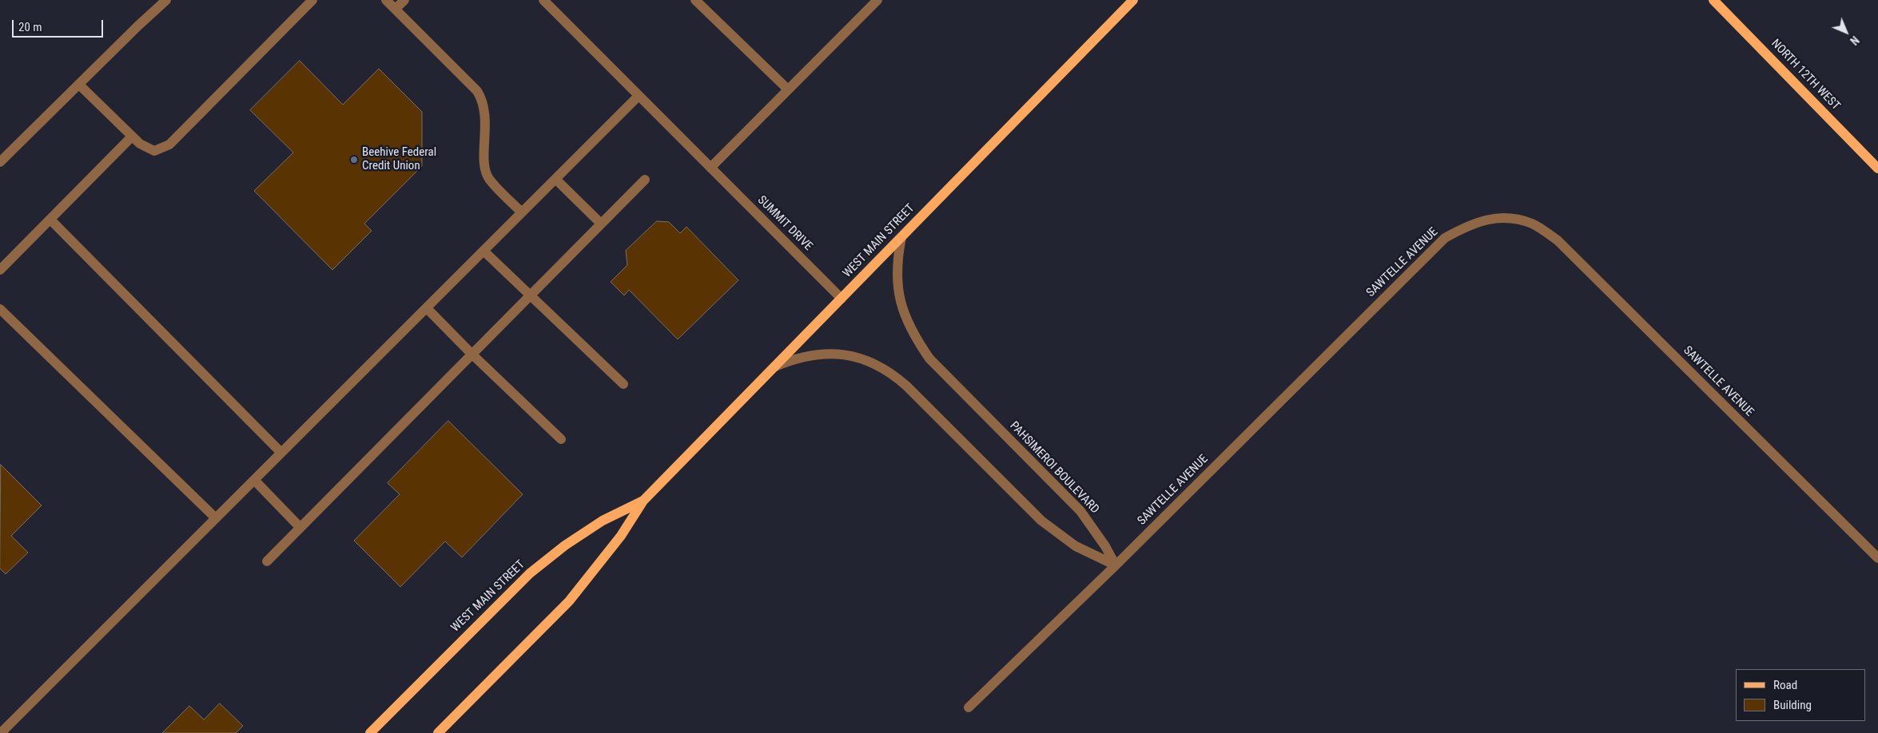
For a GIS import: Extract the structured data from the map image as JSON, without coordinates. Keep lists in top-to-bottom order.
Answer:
{
  "streets": {
    "main road": ["NORTH 12TH WEST", "WEST MAIN STREET"],
    "street": ["SUMMIT DRIVE", "SAWTELLE AVENUE", "PAHSIMEROI BOULEVARD"]
  },
  "crossings": [
    ["SUMMIT DRIVE", "WEST MAIN STREET"],
    ["WEST MAIN STREET", "PAHSIMEROI BOULEVARD"],
    ["SAWTELLE AVENUE", "PAHSIMEROI BOULEVARD"]
  ],
  "places": ["Beehive Federal Credit Union"],
  "legend": ["Road", "Building"],
  "scale_bar": "20 m",
  "north": "bottom right"
}
